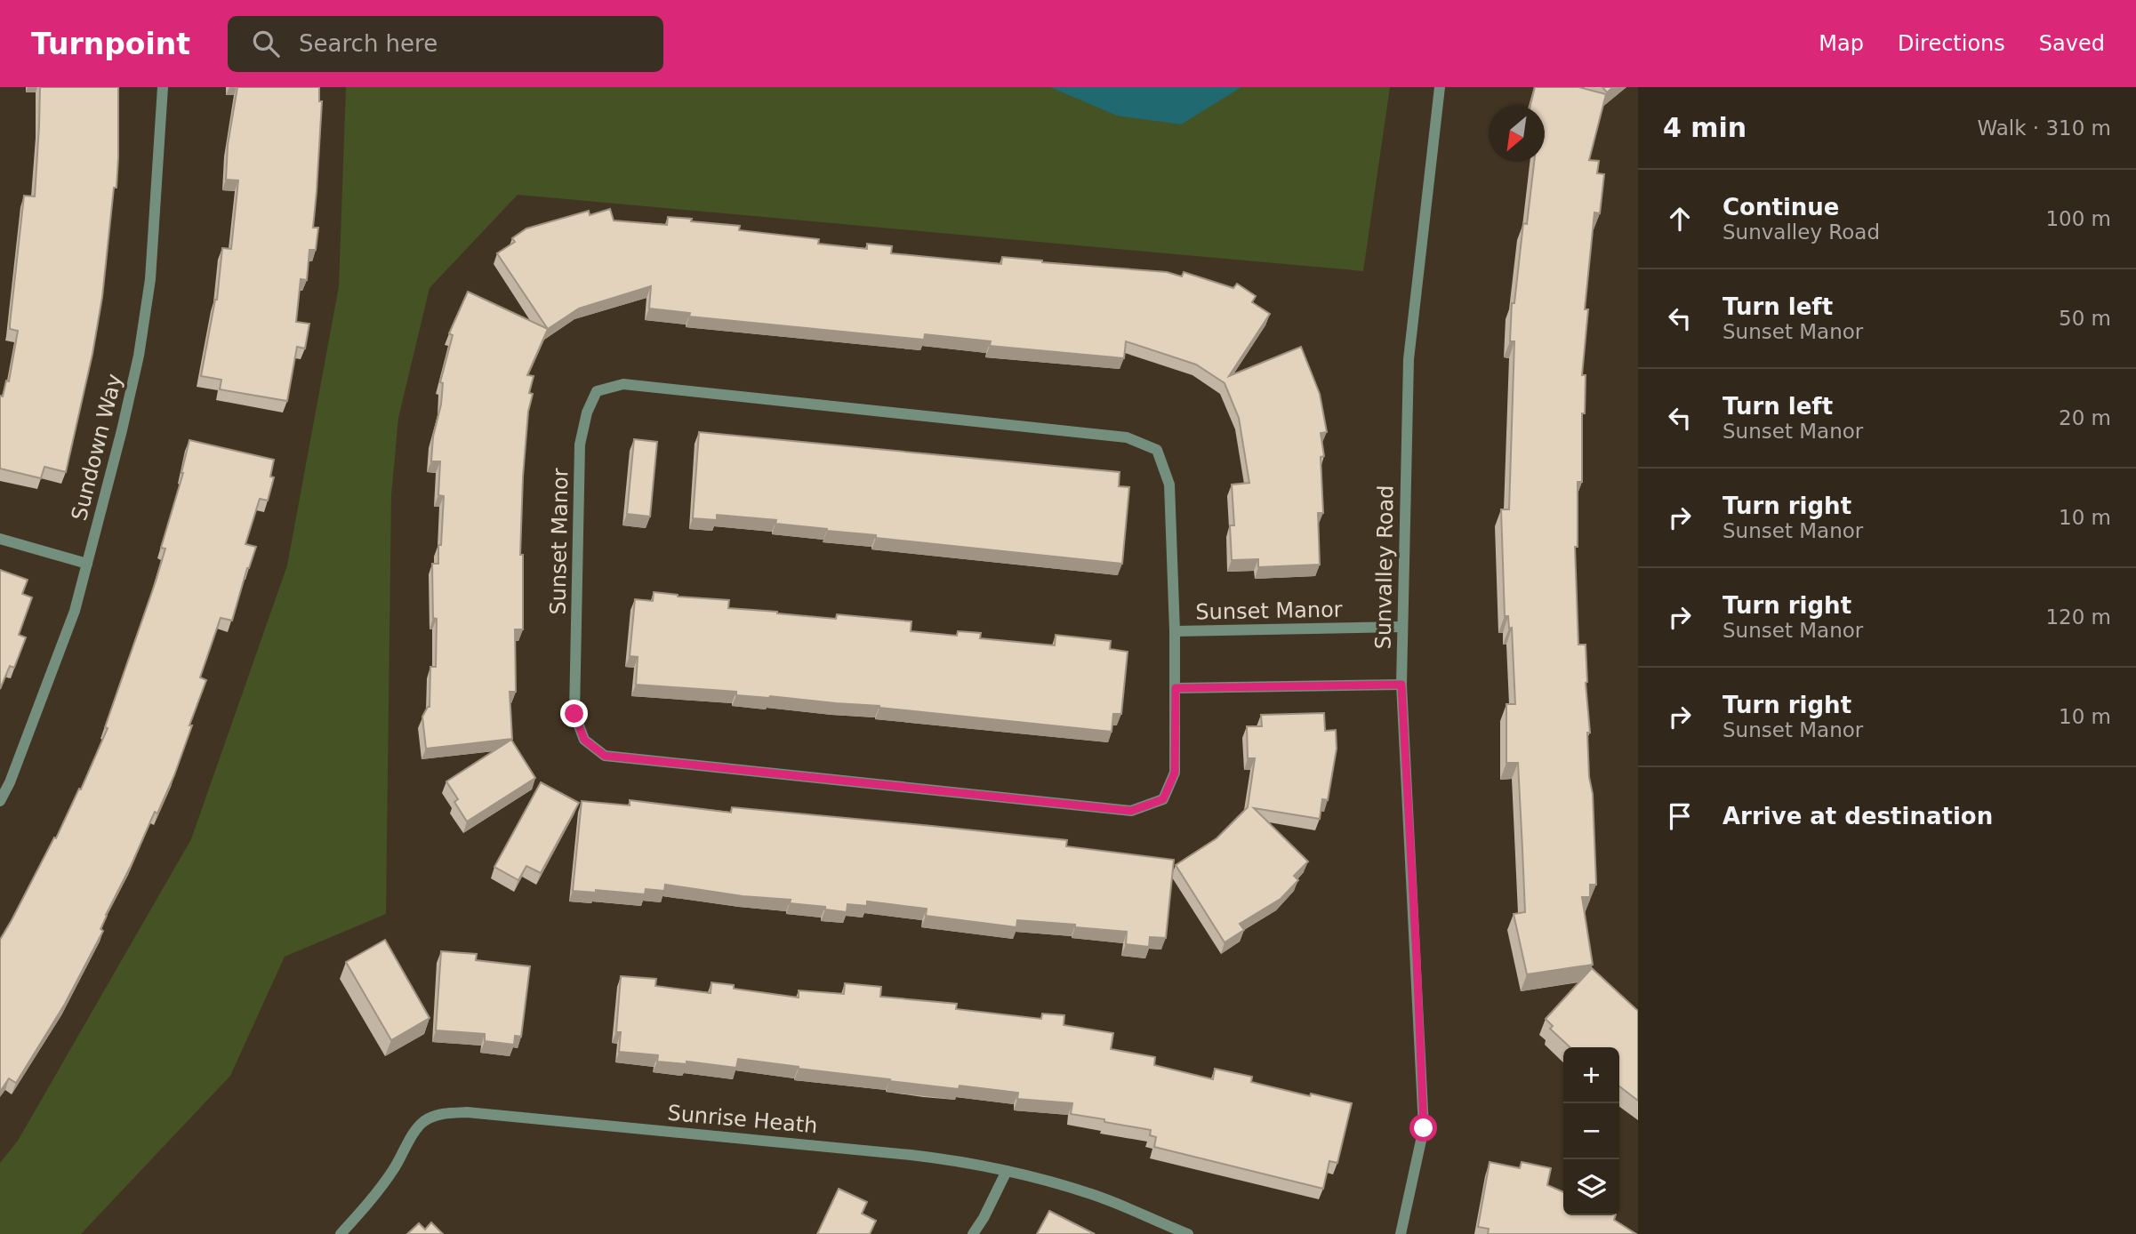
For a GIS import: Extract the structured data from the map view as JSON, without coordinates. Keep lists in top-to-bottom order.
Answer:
{
  "streets": {
    "street": [
      "Sundown Way",
      "Sunset Manor",
      "Sunvalley Road",
      "Sunrise Heath"
    ]
  },
  "crossings": [
    ["Sunset Manor", "Sunvalley Road"]
  ],
  "north": "bottom left",
  "page": {
    "header": "Turnpoint",
    "search": "Search here",
    "nav": ["Map", "Directions", "Saved"],
    "heading": ["4 min", "Walk · 310 m"],
    "list": [
      ["Continue", "Sunvalley Road", "100 m"],
      ["Turn left", "Sunset Manor", "50 m"],
      ["Turn left", "Sunset Manor", "20 m"],
      ["Turn right", "Sunset Manor", "10 m"],
      ["Turn right", "Sunset Manor", "120 m"],
      ["Turn right", "Sunset Manor", "10 m"],
      "Arrive at destination"
    ],
    "map_buttons": ["+", "−"]
  }
}
